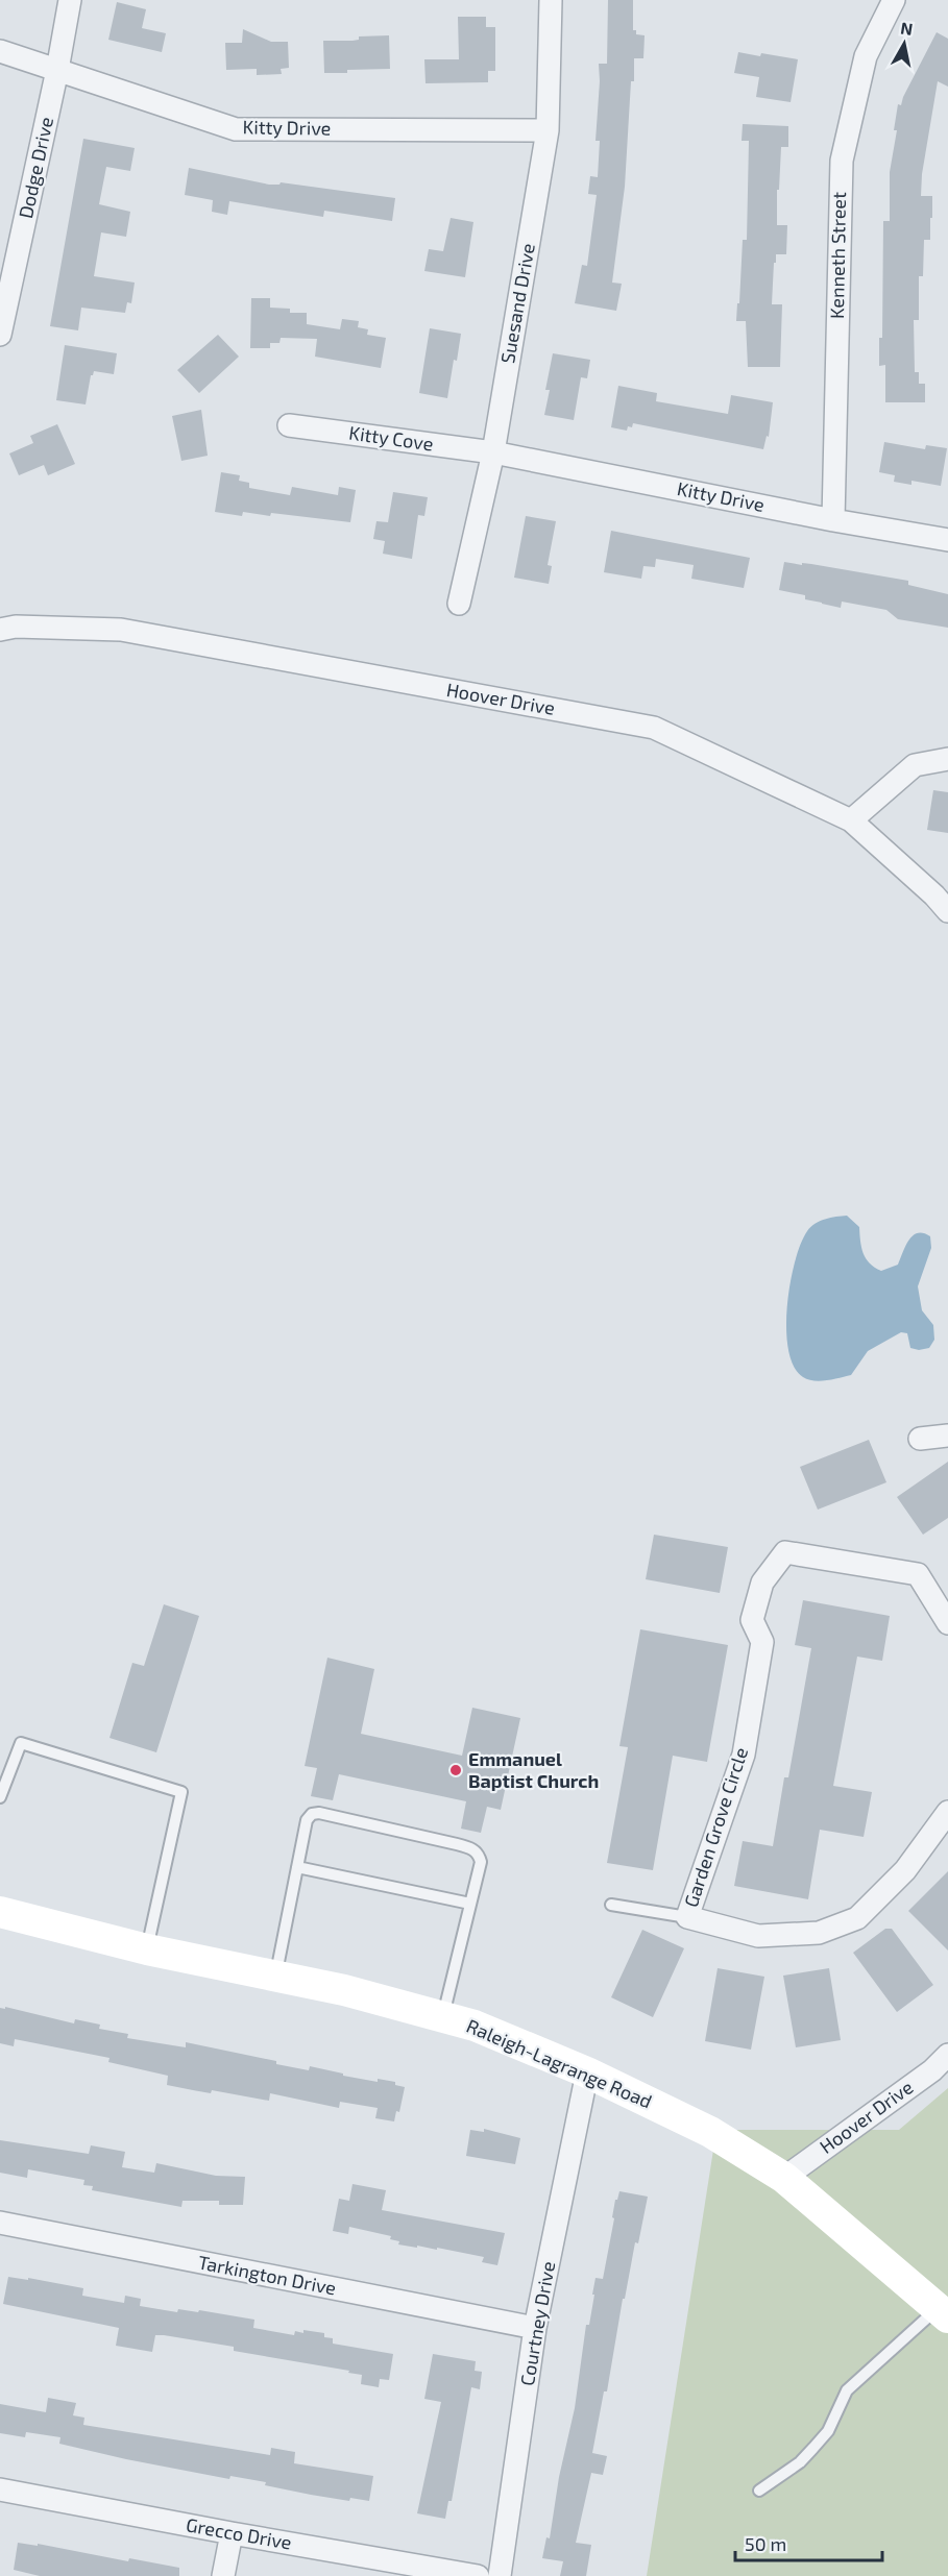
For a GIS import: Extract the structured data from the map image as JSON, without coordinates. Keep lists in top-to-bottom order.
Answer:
{
  "streets": {
    "main road": ["Raleigh-Lagrange Road"],
    "street": [
      "Kitty Drive",
      "Dodge Drive",
      "Kenneth Street",
      "Suesand Drive",
      "Kitty Cove",
      "Hoover Drive",
      "Garden Grove Circle",
      "Tarkington Drive",
      "Courtney Drive",
      "Grecco Drive"
    ]
  },
  "crossings": [
    ["Kitty Drive", "Dodge Drive"],
    ["Kitty Drive", "Kenneth Street"],
    ["Kitty Drive", "Suesand Drive"],
    ["Kitty Drive", "Kitty Cove"],
    ["Suesand Drive", "Kitty Cove"],
    ["Hoover Drive", "Raleigh-Lagrange Road"],
    ["Raleigh-Lagrange Road", "Courtney Drive"],
    ["Tarkington Drive", "Courtney Drive"]
  ],
  "places": ["Emmanuel Baptist Church"],
  "scale_bar": "50 m",
  "north": "top"
}
